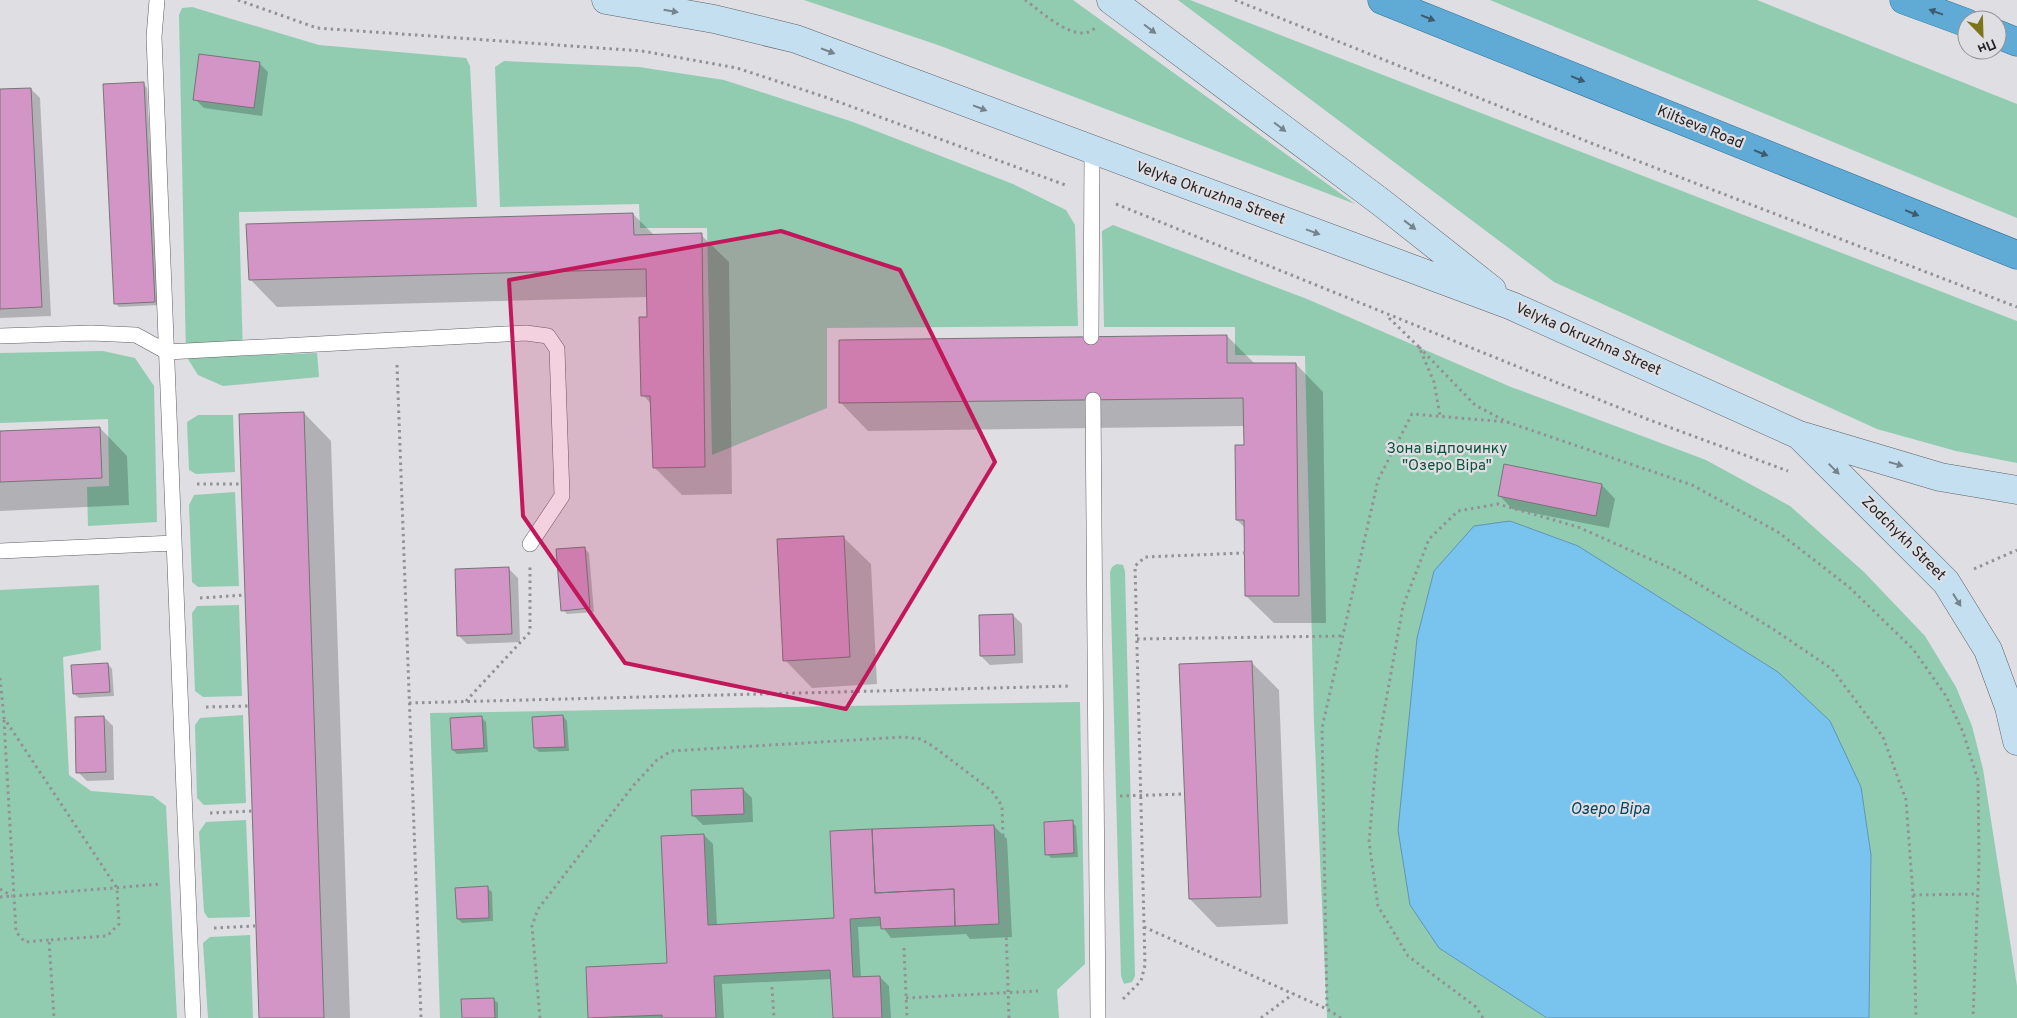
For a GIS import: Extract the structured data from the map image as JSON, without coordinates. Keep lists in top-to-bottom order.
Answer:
{
  "streets": {
    "highway": ["Kiltseva Road"],
    "main road": ["Velyka Okruzhna Street", "Zodchykh Street"]
  },
  "crossings": [
    ["Velyka Okruzhna Street", "Zodchykh Street"]
  ],
  "one_way": ["Kiltseva Road", "Zodchykh Street"],
  "water": ["Озеро Віра"],
  "parks": ["Зона відпочинку \"Озеро Віра\""],
  "north": "bottom right"
}
